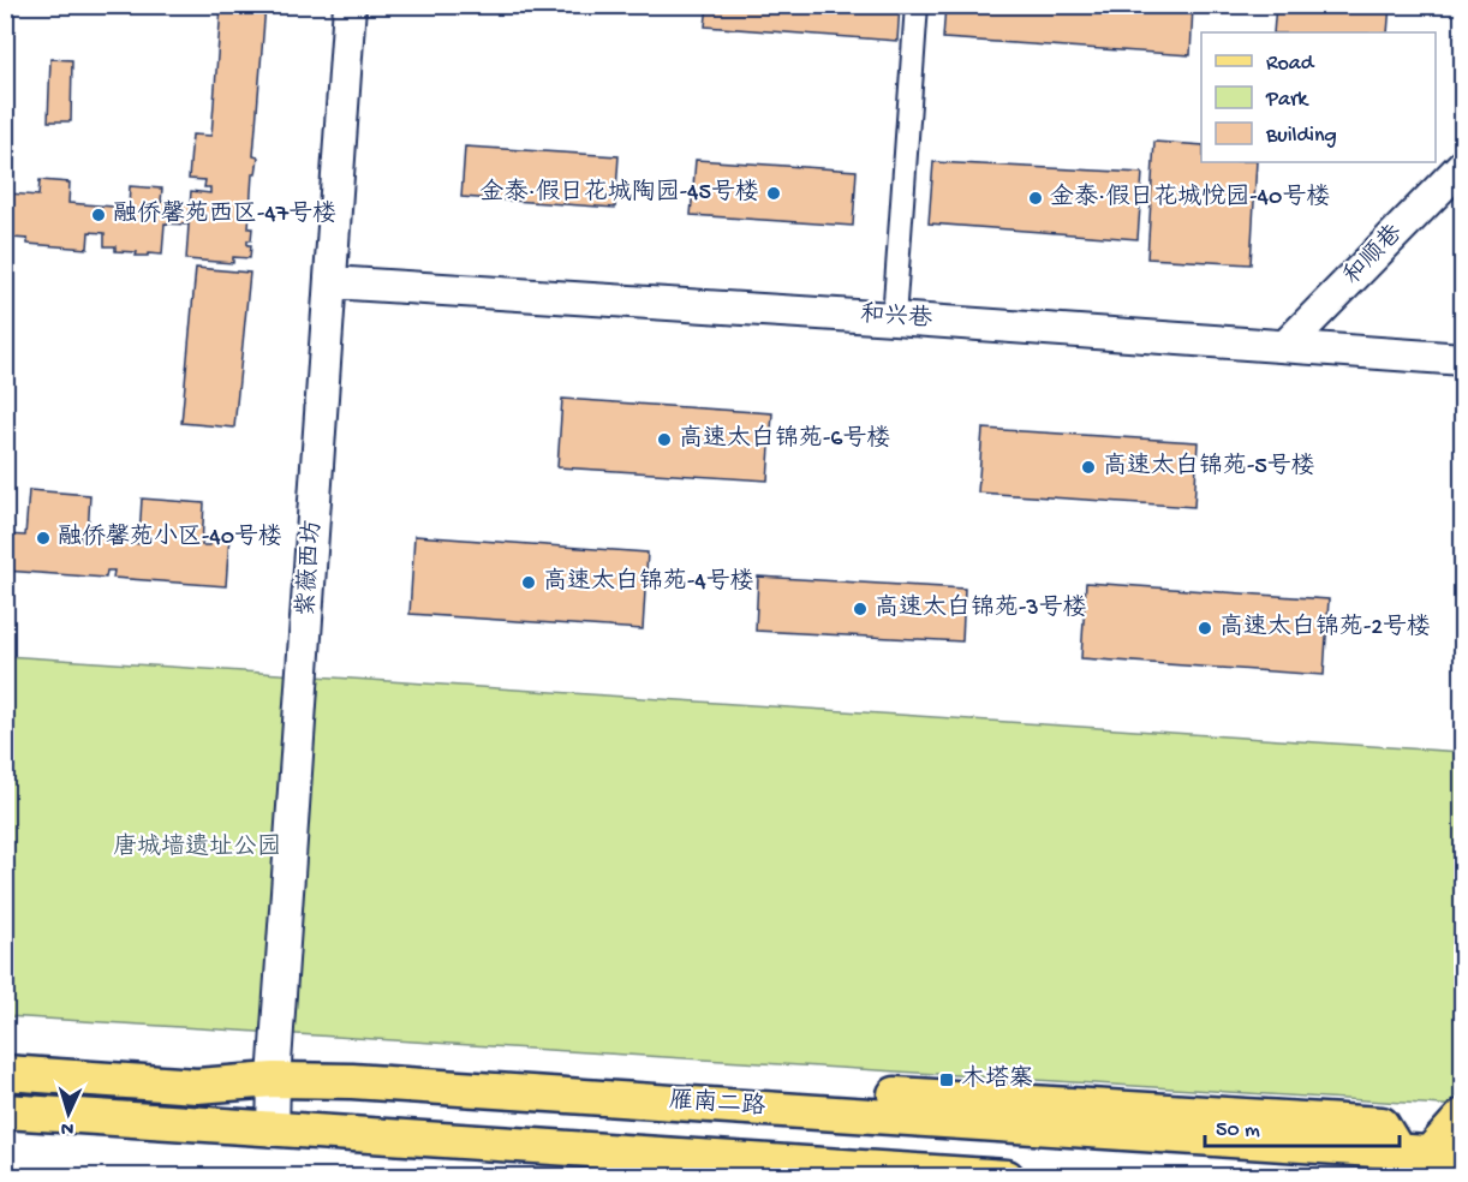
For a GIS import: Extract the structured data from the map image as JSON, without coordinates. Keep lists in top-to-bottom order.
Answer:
{
  "streets": {
    "main road": ["雁南二路"],
    "street": ["和顺巷", "和兴巷", "紫薇西坊"]
  },
  "crossings": [
    ["和顺巷", "和兴巷"],
    ["和兴巷", "紫薇西坊"],
    ["紫薇西坊", "雁南二路"]
  ],
  "parks": ["唐城墙遗址公园"],
  "places": {
    "other": [
      "金泰·假日花城陶园-45号楼",
      "金泰·假日花城悦园-40号楼",
      "融侨馨苑西区-47号楼",
      "高速太白锦苑-6号楼",
      "高速太白锦苑-5号楼",
      "融侨馨苑小区-40号楼",
      "高速太白锦苑-4号楼",
      "高速太白锦苑-3号楼",
      "高速太白锦苑-2号楼"
    ],
    "transit": ["木塔寨"]
  },
  "legend": ["Road", "Park", "Building"],
  "scale_bar": "50 m",
  "north": "bottom"
}
